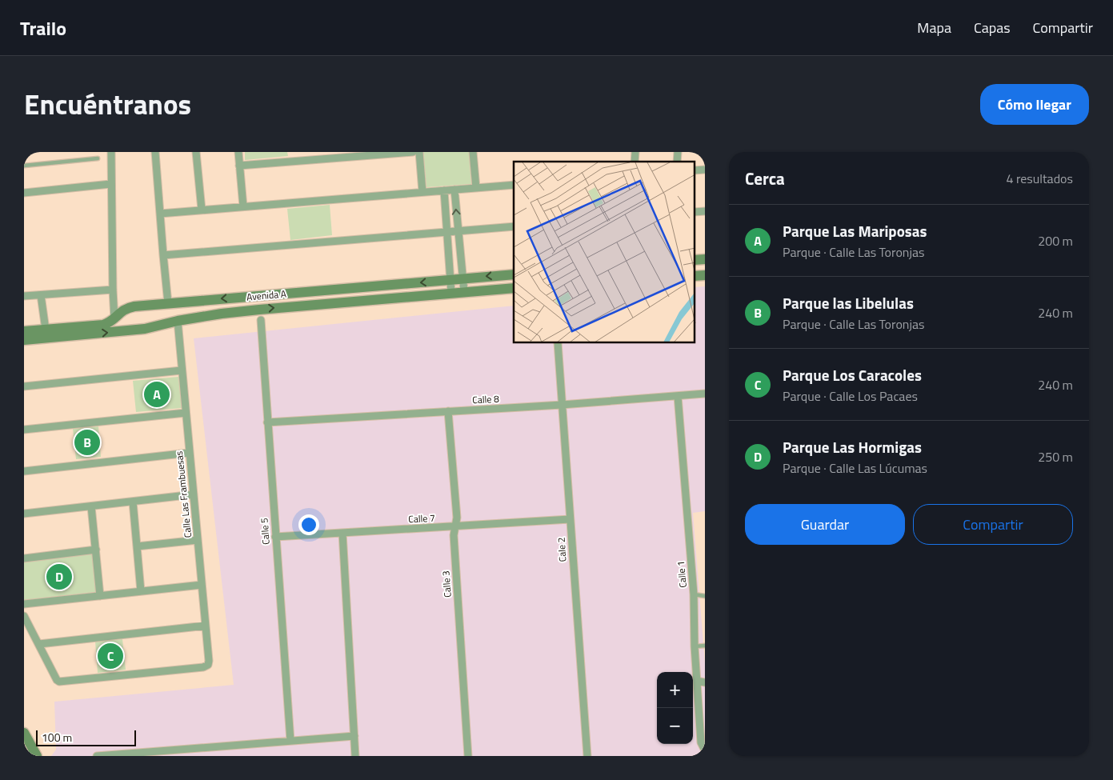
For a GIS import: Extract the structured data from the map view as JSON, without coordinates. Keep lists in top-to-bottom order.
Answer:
{
  "streets": {
    "street": [
      "Avenida A",
      "Calle 8",
      "Calle Las Frambuesas",
      "Calle 7",
      "Calle 5",
      "Cale 2",
      "Calle 1",
      "Calle 3"
    ]
  },
  "crossings": [
    ["Avenida A", "Calle Las Frambuesas"],
    ["Calle 8", "Calle 5"],
    ["Calle 8", "Cale 2"],
    ["Calle 8", "Calle 1"],
    ["Calle 8", "Calle 3"],
    ["Calle 7", "Calle 5"],
    ["Calle 7", "Cale 2"],
    ["Calle 7", "Calle 3"]
  ],
  "scale_bar": "100 m",
  "page": {
    "header": "Trailo",
    "nav": ["Mapa", "Capas", "Compartir"],
    "title": "Encuéntranos",
    "buttons": [
      "Cómo llegar",
      ["Guardar", "Compartir"]
    ],
    "heading": ["Cerca", "4 resultados"],
    "list": [
      {
        "mark": "A",
        "name": "Parque Las Mariposas",
        "note": "Parque · Calle Las Toronjas",
        "value": "200 m"
      },
      {
        "mark": "B",
        "name": "Parque las Libelulas",
        "note": "Parque · Calle Las Toronjas",
        "value": "240 m"
      },
      {
        "mark": "C",
        "name": "Parque Los Caracoles",
        "note": "Parque · Calle Los Pacaes",
        "value": "240 m"
      },
      {
        "mark": "D",
        "name": "Parque Las Hormigas",
        "note": "Parque · Calle Las Lúcumas",
        "value": "250 m"
      }
    ],
    "pins": [
      "A",
      "B",
      "D",
      "C"
    ],
    "map_buttons": ["+", "−"],
    "scale": "100 m"
  }
}
